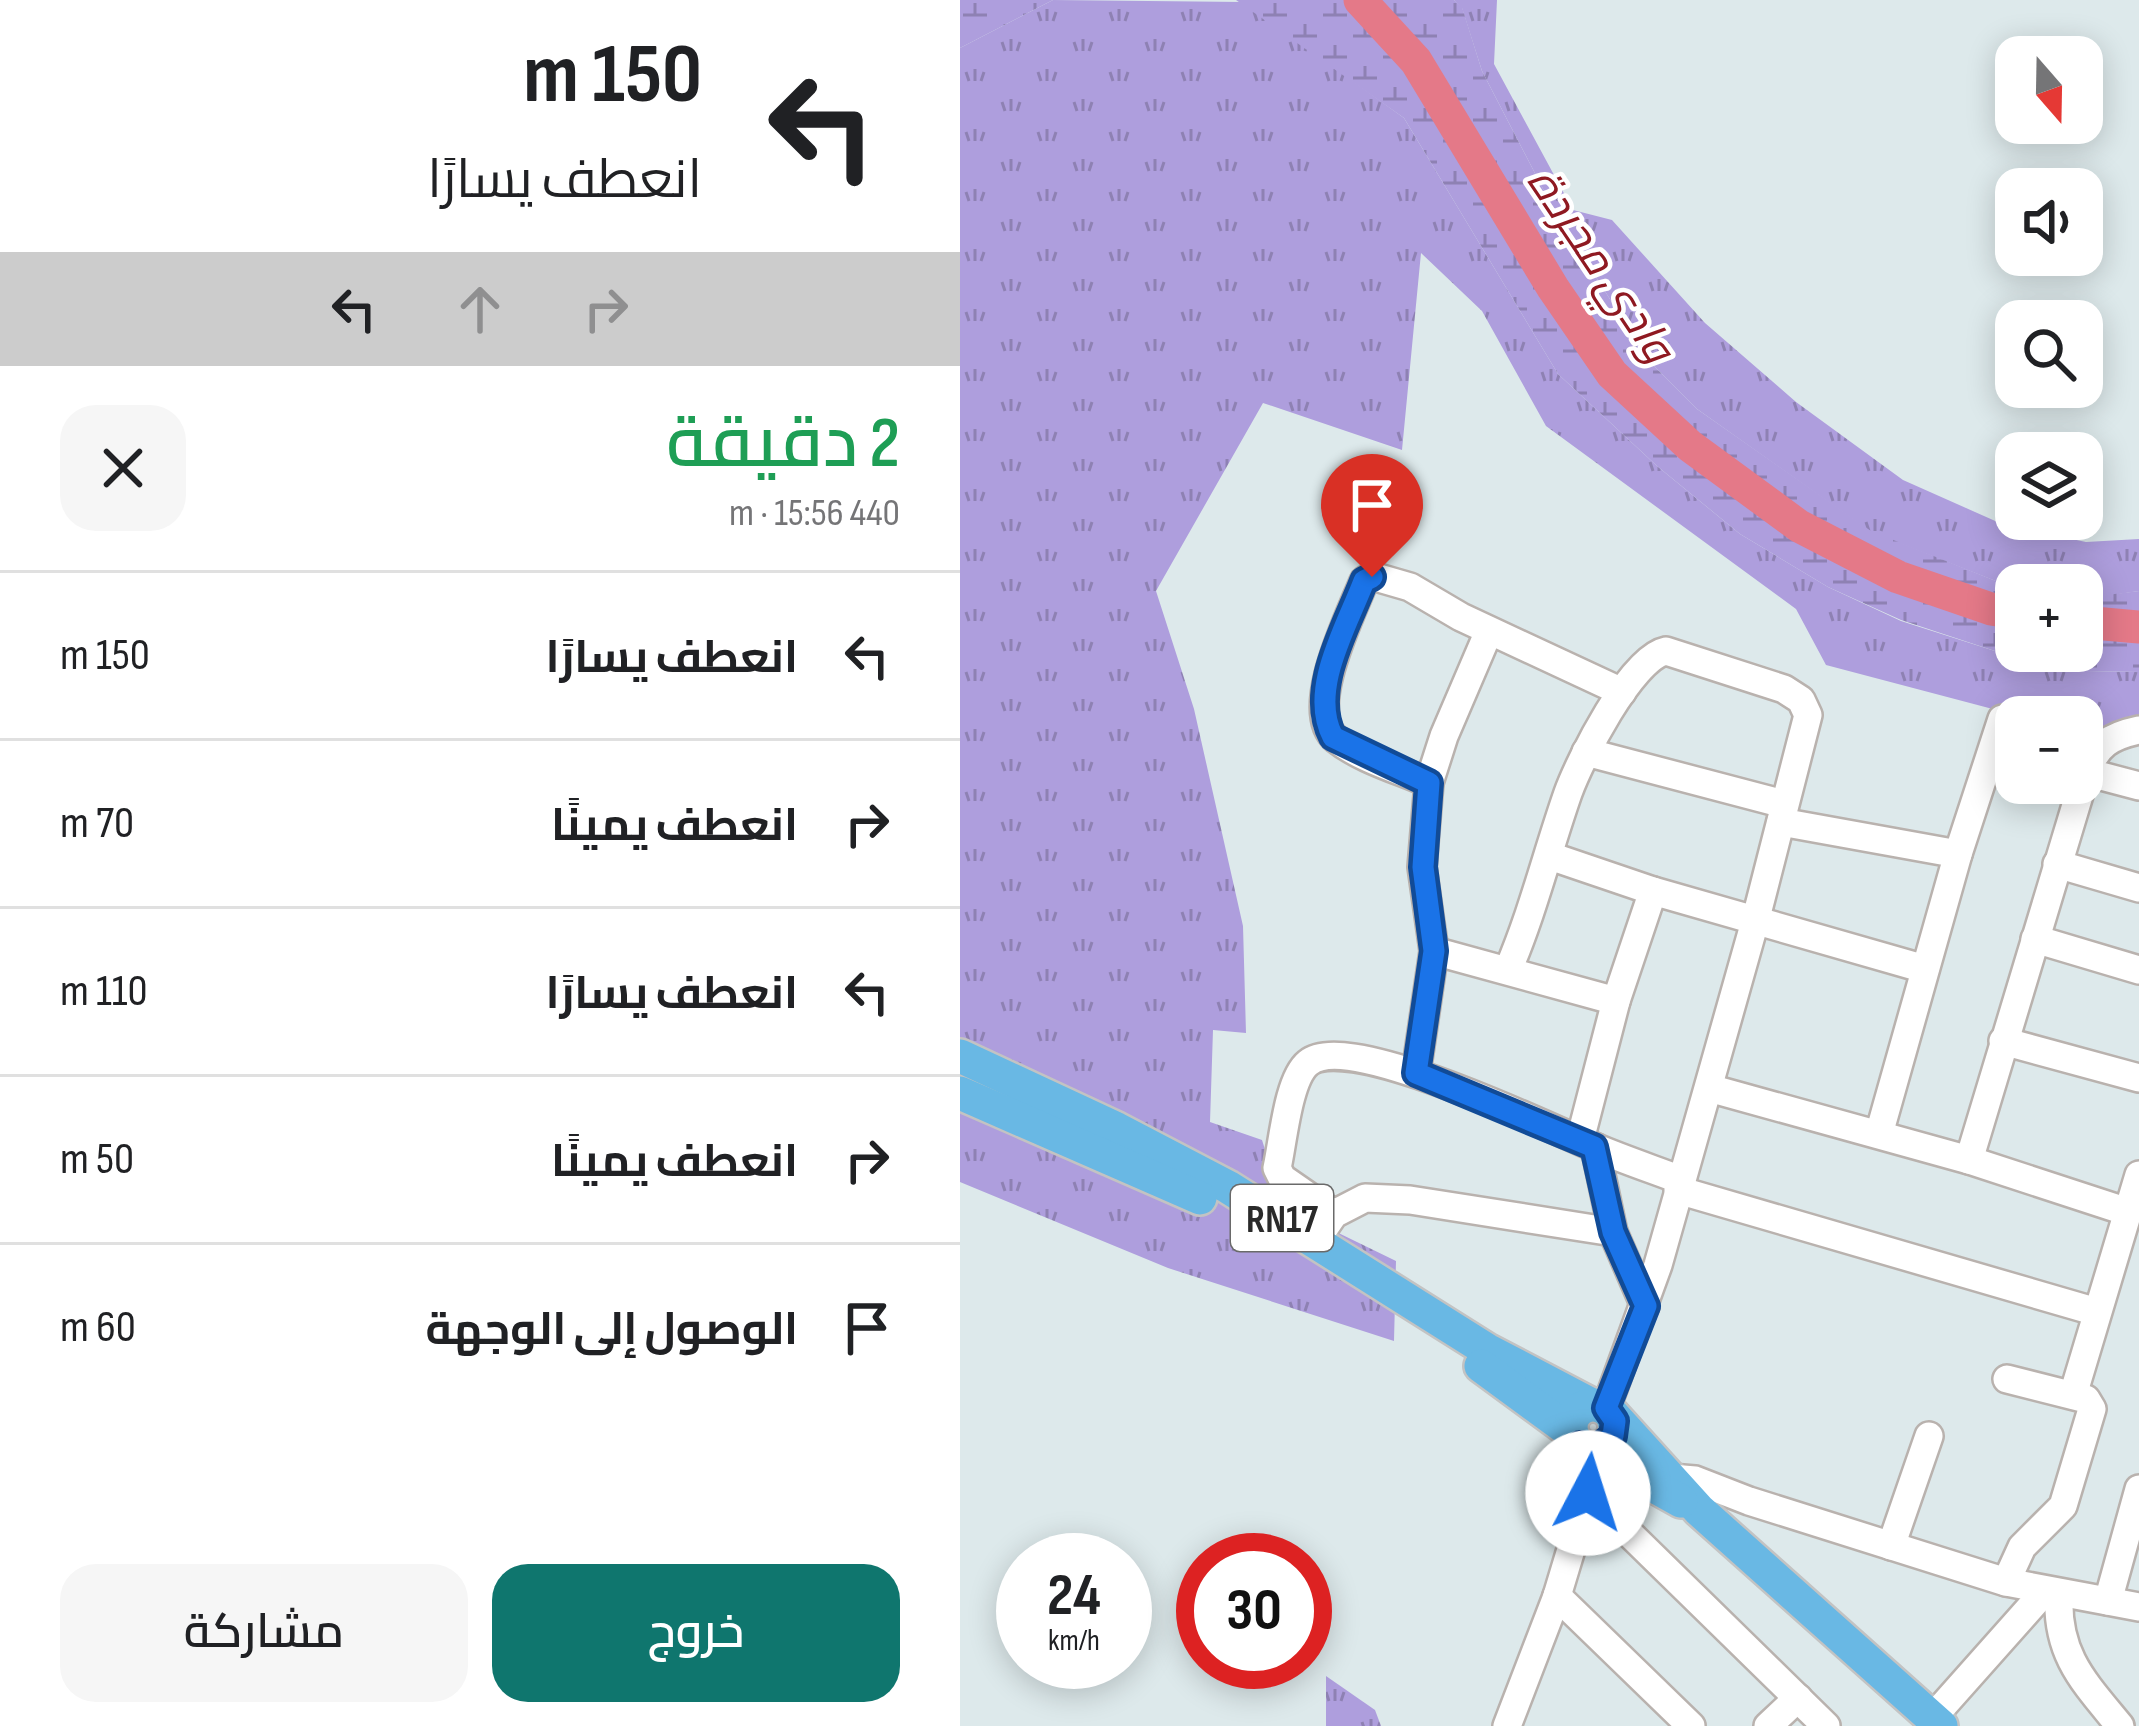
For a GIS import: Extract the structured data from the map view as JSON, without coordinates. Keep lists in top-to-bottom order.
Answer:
{
  "streets": {
    "main road": ["RN17"]
  },
  "water": ["وادي مجردة"],
  "north": "bottom",
  "page": {
    "turn": ["150 m", "انعطف يسارًا"],
    "map_buttons": ["+", "−"],
    "heading": ["2 دقيقة", "440 m · 15:56"],
    "list": [
      {
        "name": "انعطف يسارًا",
        "value": "150 m"
      },
      {
        "name": "انعطف يمينًا",
        "value": "70 m"
      },
      {
        "name": "انعطف يسارًا",
        "value": "110 m"
      },
      {
        "name": "انعطف يمينًا",
        "value": "50 m"
      },
      {
        "name": "الوصول إلى الوجهة",
        "value": "60 m"
      }
    ],
    "speed": "24 km/h",
    "limit": "30",
    "buttons": ["خروج", "مشاركة"]
  }
}
